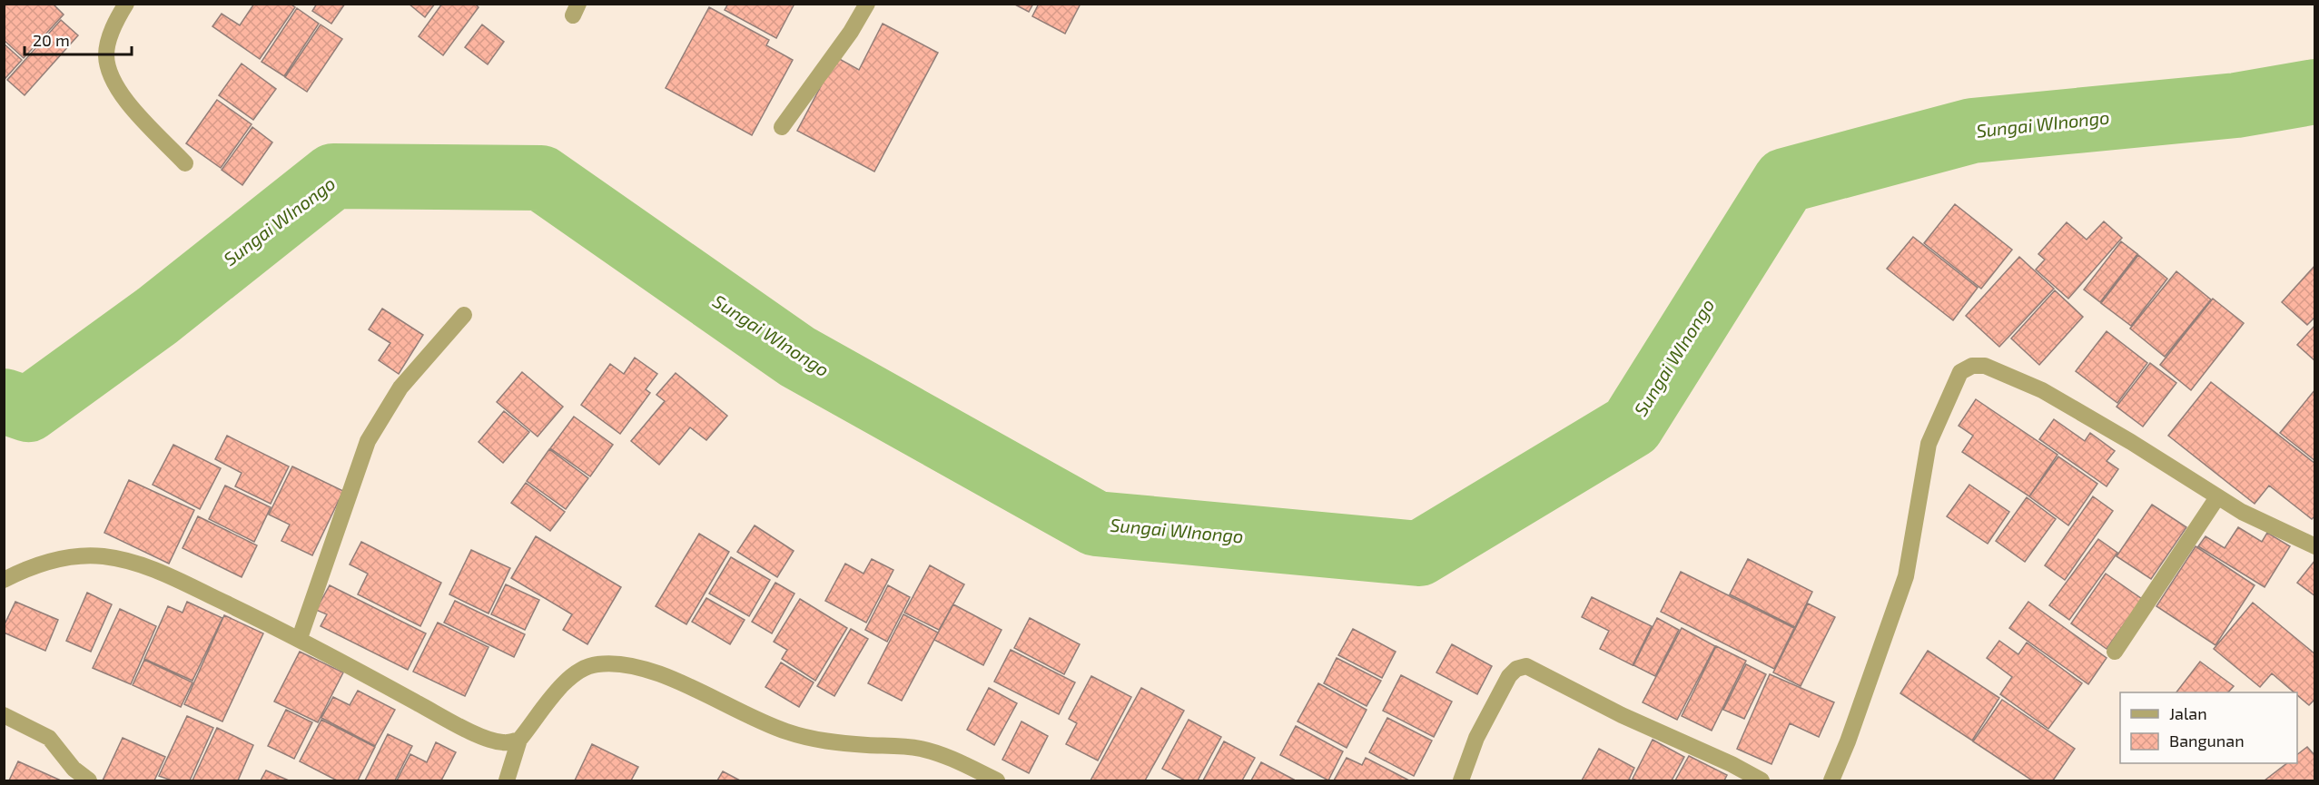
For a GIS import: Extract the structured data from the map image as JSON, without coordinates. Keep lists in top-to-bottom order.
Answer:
{
  "water": ["Sungai WInongo"],
  "legend": ["Jalan", "Bangunan"],
  "scale_bar": "20 m"
}
